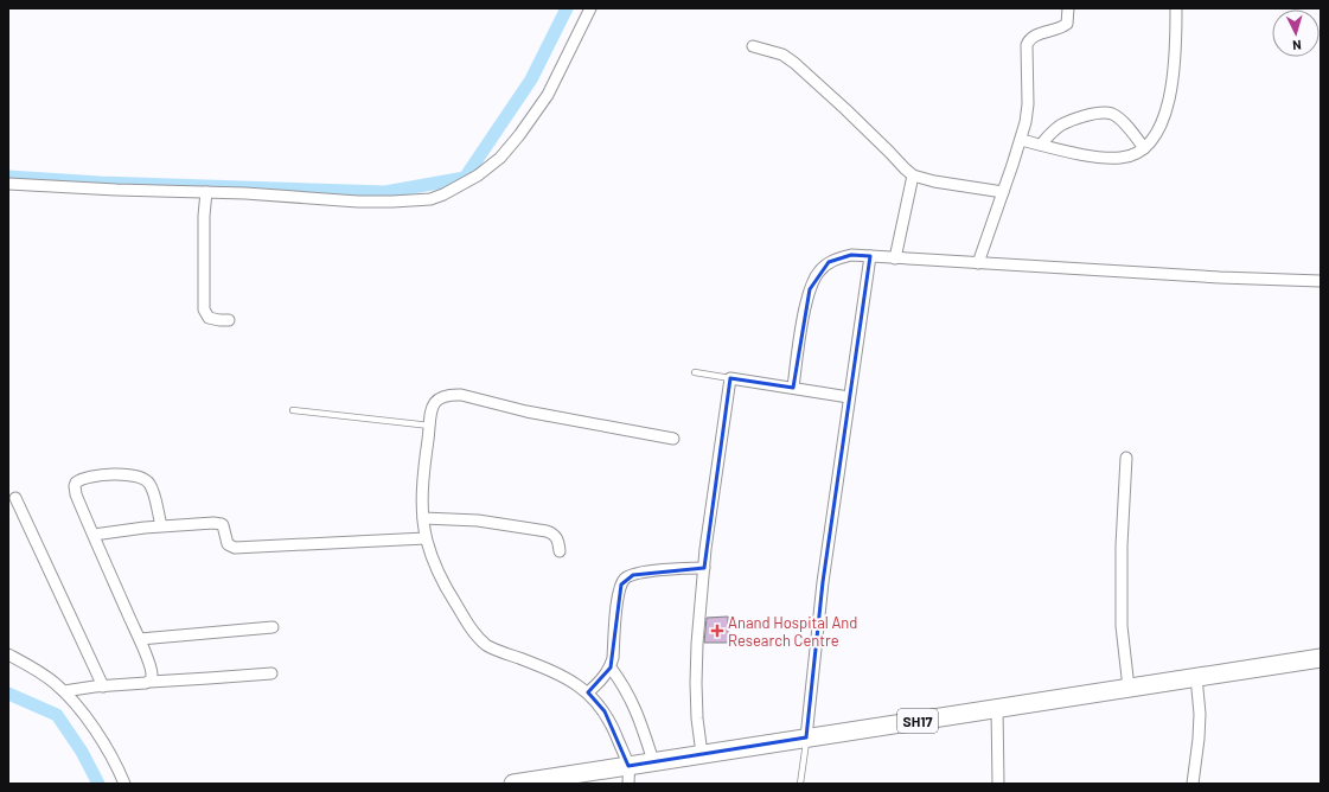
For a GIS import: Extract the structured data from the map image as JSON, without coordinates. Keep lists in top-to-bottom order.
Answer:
{
  "streets": {
    "main road": ["SH17"]
  },
  "places": {
    "health": ["Anand Hospital And Research Centre"]
  },
  "north": "bottom"
}
